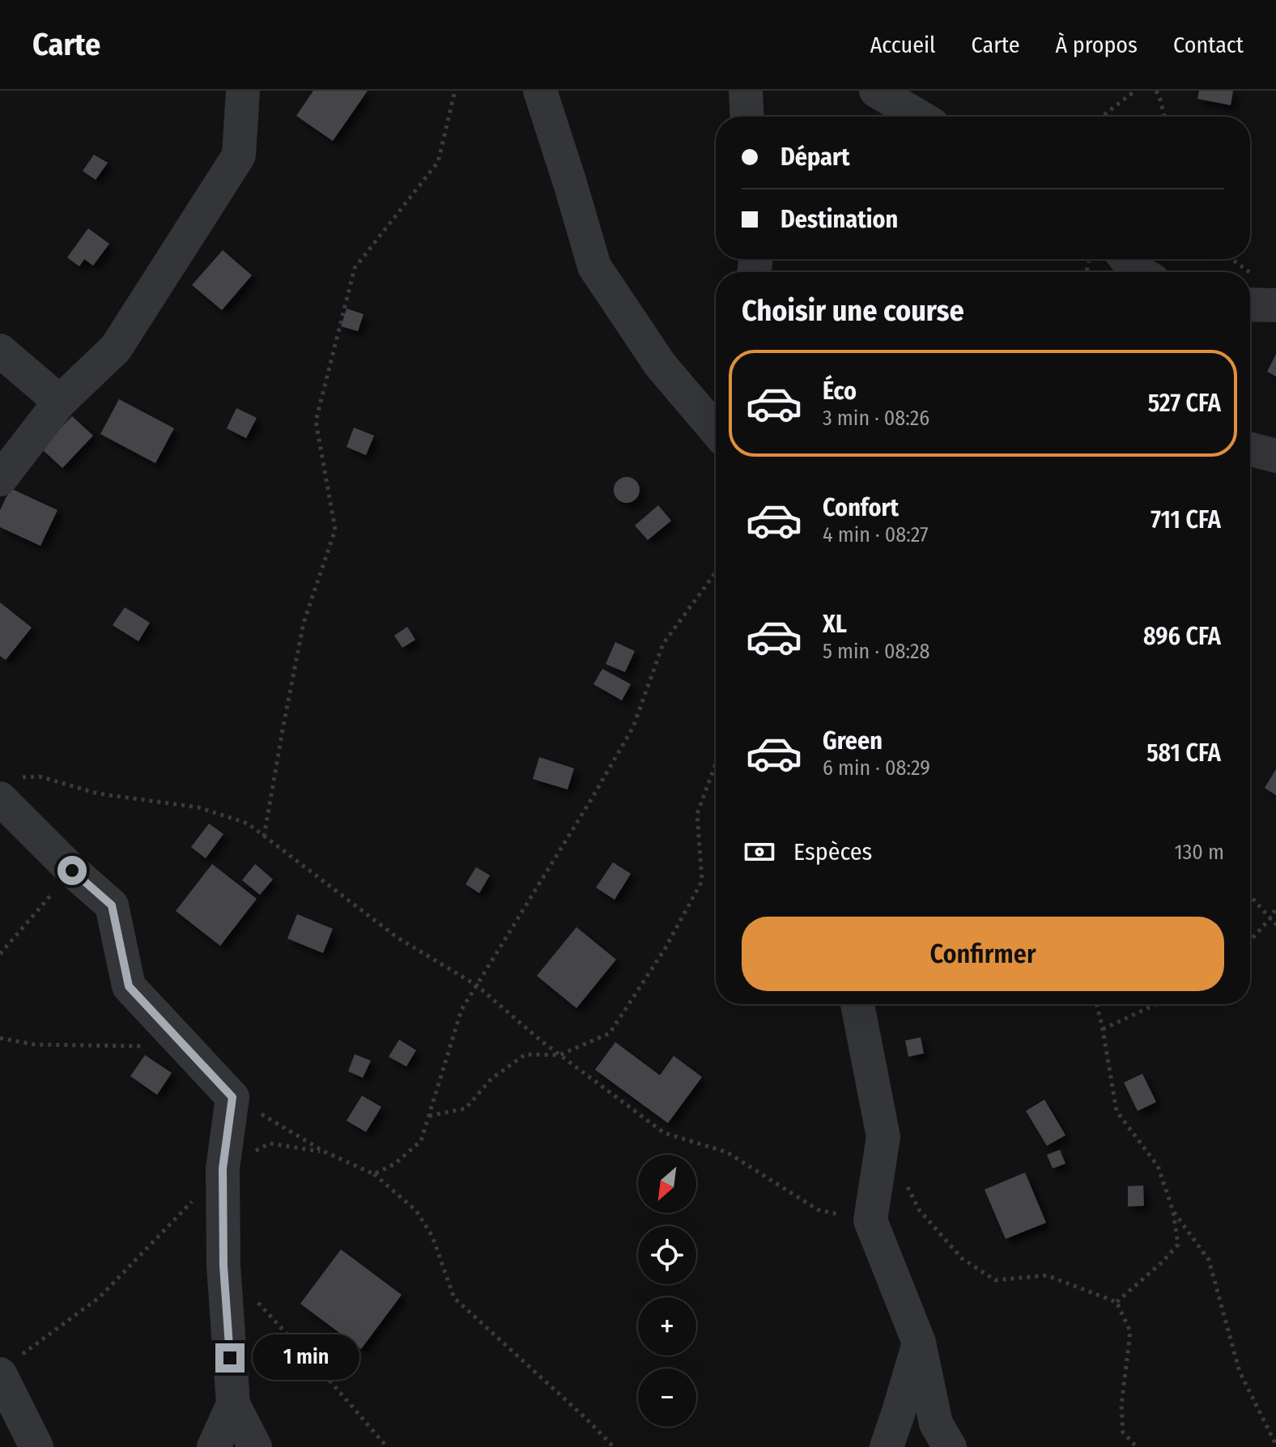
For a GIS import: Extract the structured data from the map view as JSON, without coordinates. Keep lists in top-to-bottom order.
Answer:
{
  "north": "bottom left",
  "page": {
    "header": "Carte",
    "nav": [
      "Accueil",
      "Carte",
      "À propos",
      "Contact"
    ],
    "banner": ["Départ", "Destination"],
    "heading": "Choisir une course",
    "list": [
      {
        "name": "Éco",
        "note": "3 min · 08:26",
        "value": "527 CFA"
      },
      {
        "name": "Confort",
        "note": "4 min · 08:27",
        "value": "711 CFA"
      },
      {
        "name": "XL",
        "note": "5 min · 08:28",
        "value": "896 CFA"
      },
      {
        "name": "Green",
        "note": "6 min · 08:29",
        "value": "581 CFA"
      }
    ],
    "pay": ["Espèces", "130 m"],
    "buttons": "Confirmer",
    "map_buttons": ["+", "−"],
    "bubble": "1 min"
  }
}
